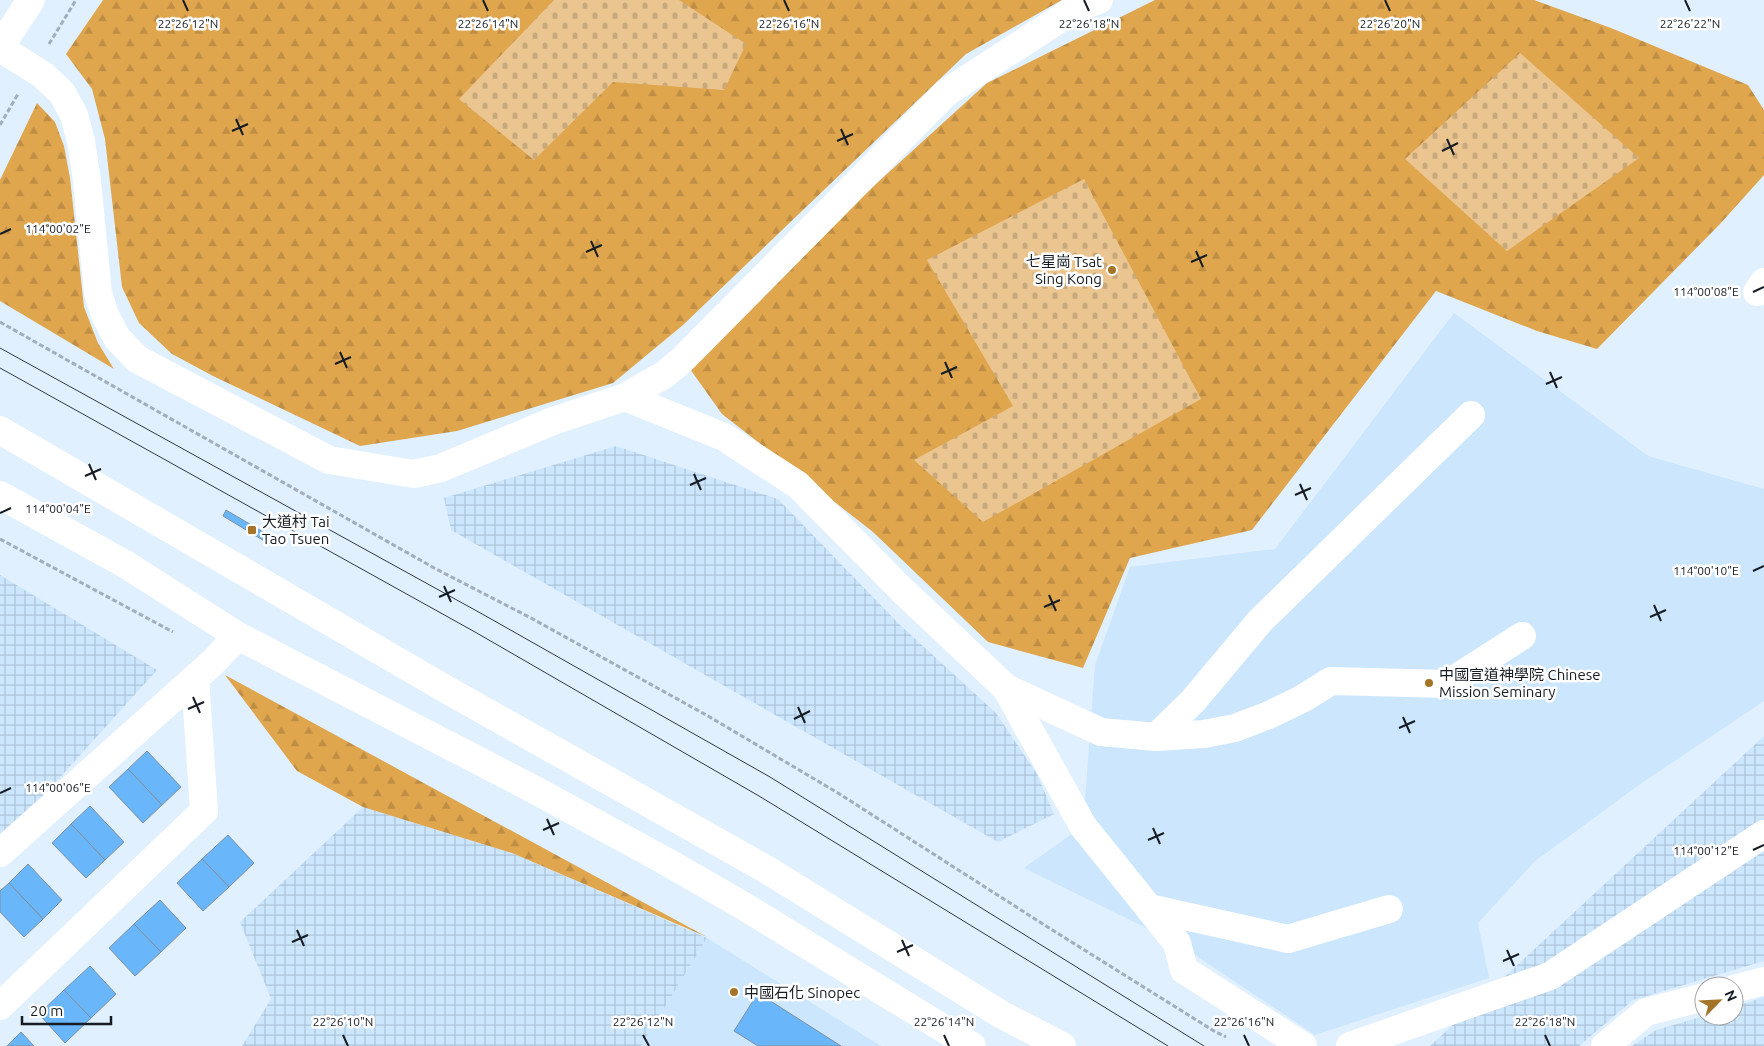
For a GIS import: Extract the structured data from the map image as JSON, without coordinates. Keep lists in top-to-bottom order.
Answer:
{
  "places": {
    "other": ["七星崗 Tsat Sing Kong", "中國宣道神學院 Chinese Mission Seminary", "中國石化 Sinopec"],
    "transit": ["大道村 Tai Tao Tsuen"]
  },
  "scale_bar": "20 m",
  "north": "top right",
  "coordinates": [
    "22°26'12\"N",
    "22°26'14\"N",
    "22°26'16\"N",
    "22°26'18\"N",
    "22°26'20\"N",
    "22°26'22\"N",
    "114°00'02\"E",
    "114°00'08\"E",
    "114°00'04\"E",
    "114°00'10\"E",
    "114°00'06\"E",
    "114°00'12\"E",
    "22°26'10\"N"
  ]
}
